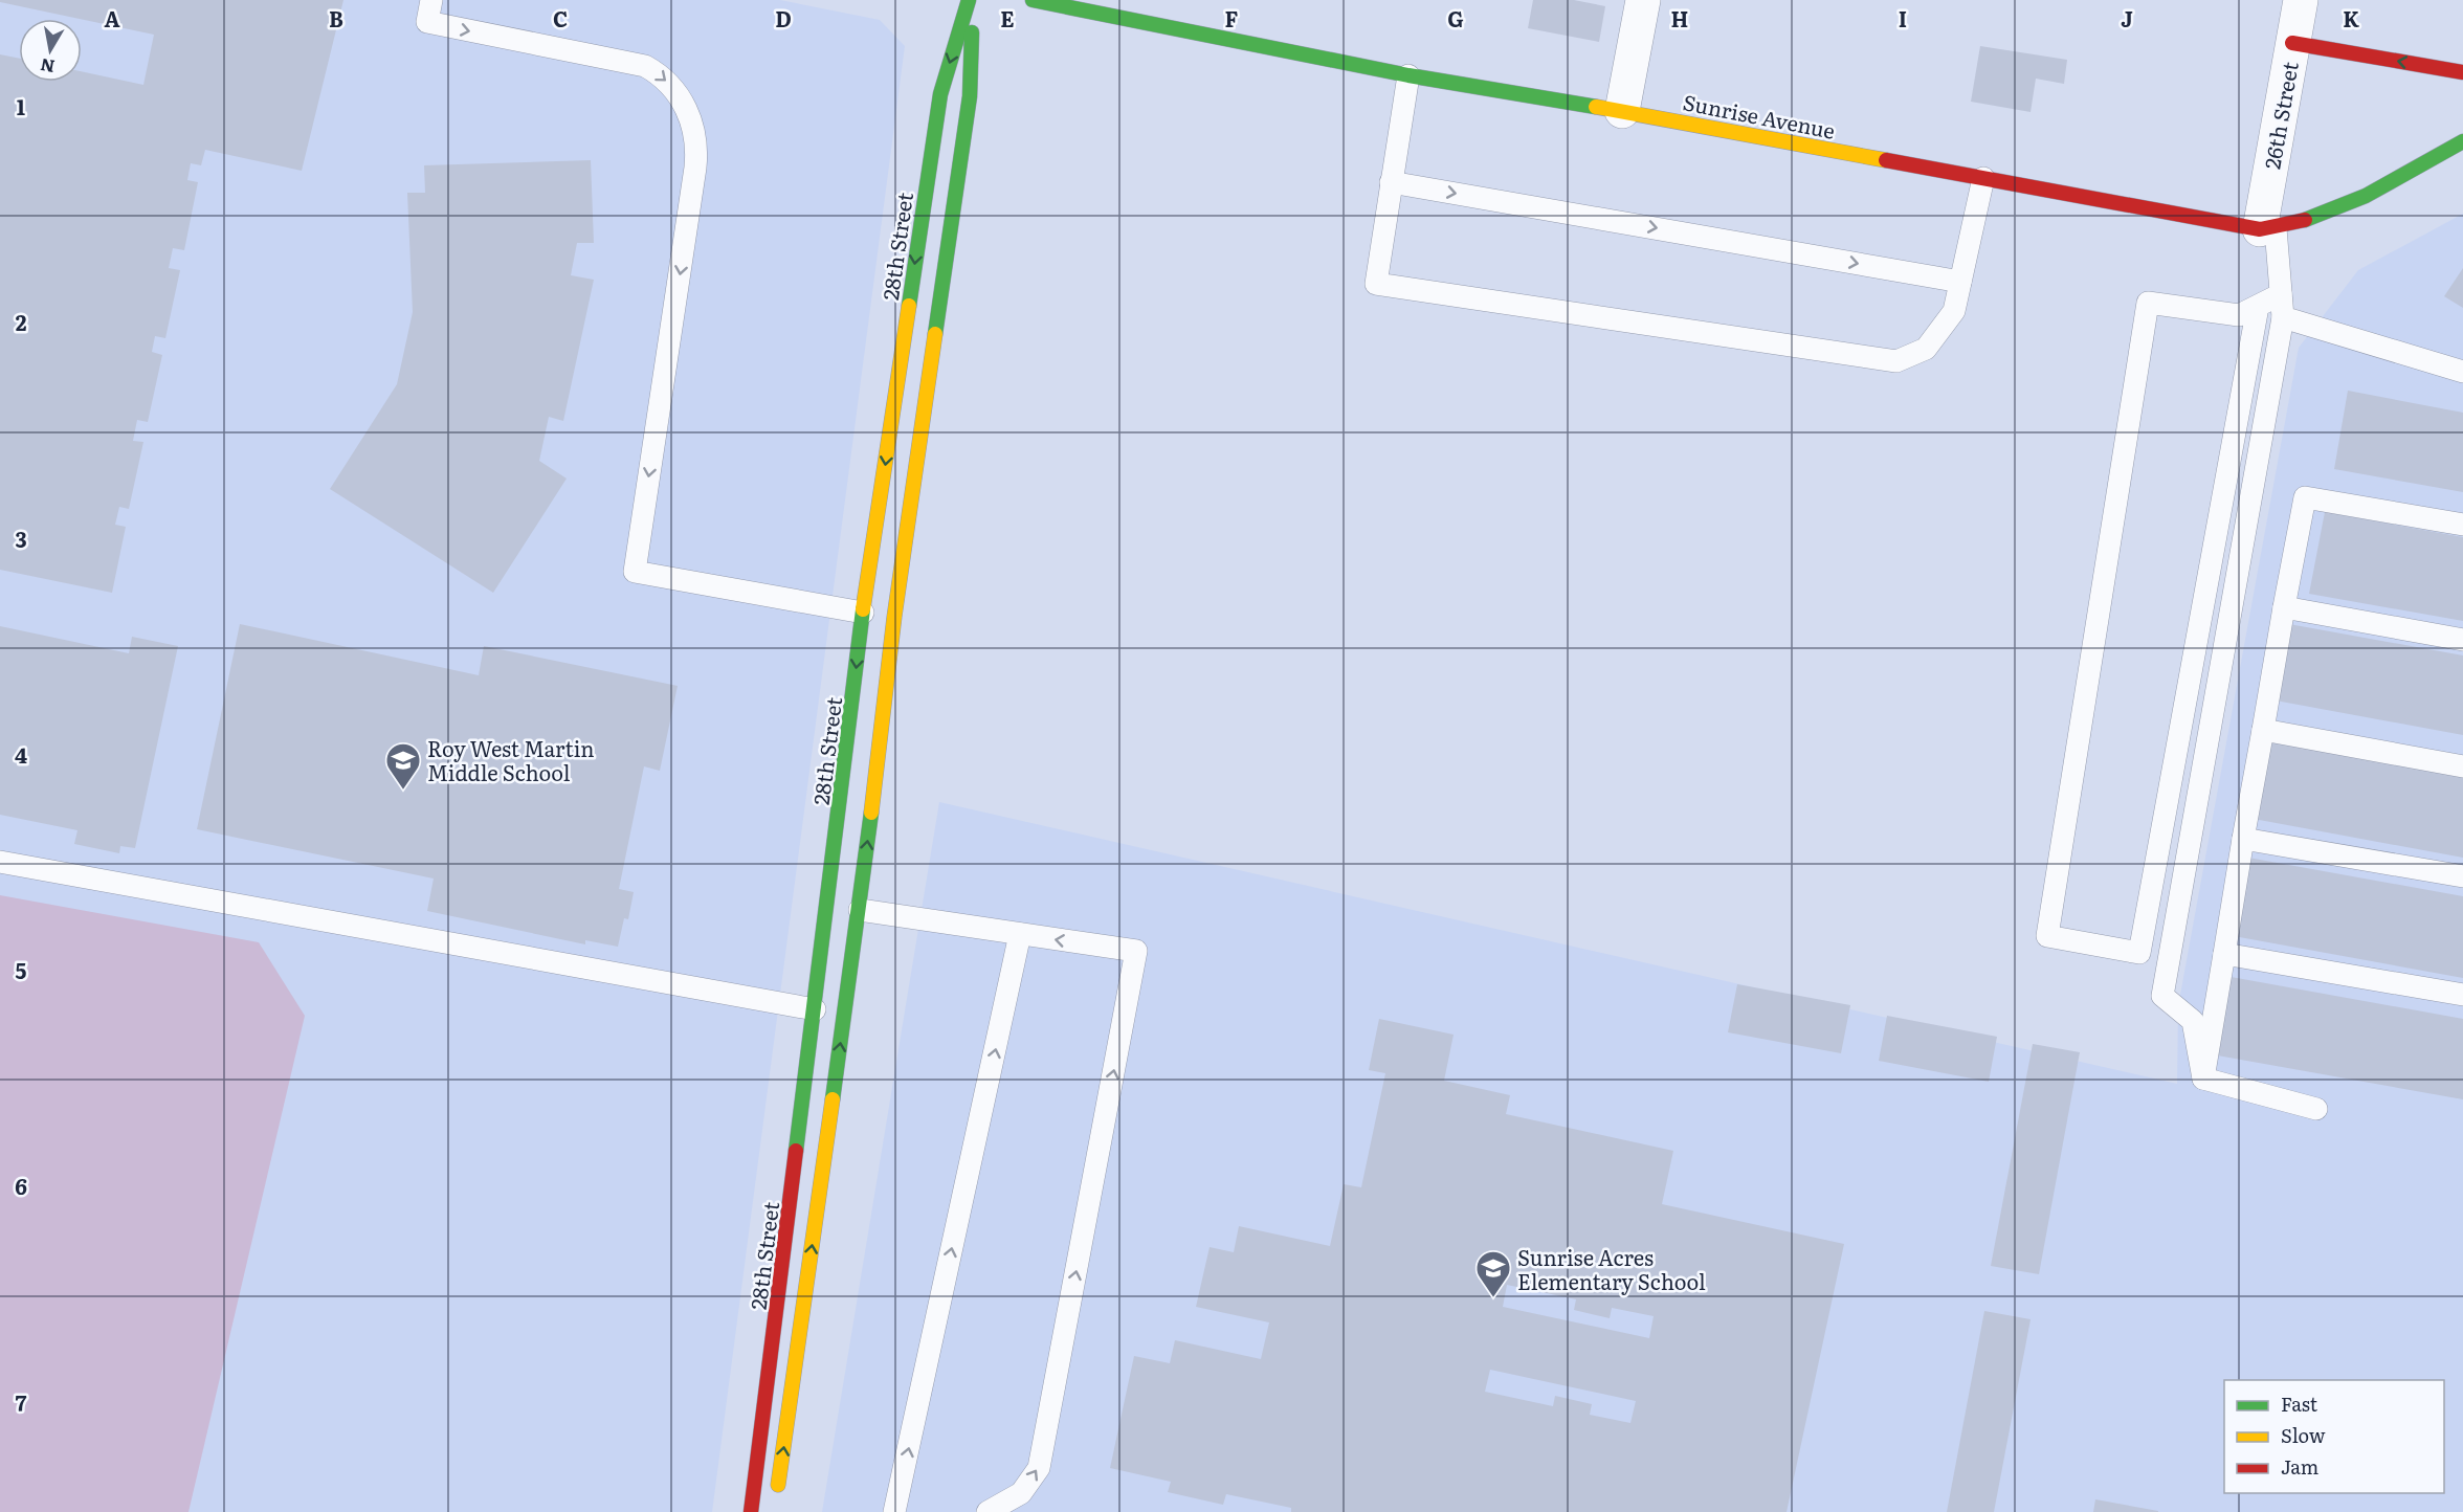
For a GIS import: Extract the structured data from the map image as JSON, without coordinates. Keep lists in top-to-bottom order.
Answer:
{
  "streets": {
    "street": ["Sunrise Avenue", "26th Street", "28th Street"]
  },
  "crossings": [
    ["Sunrise Avenue", "26th Street"]
  ],
  "places": {
    "school or university": ["Roy West Martin Middle School", "Sunrise Acres Elementary School"]
  },
  "legend": ["Fast", "Slow", "Jam"],
  "north": "bottom",
  "grid": {
    "columns": [
      "A",
      "B",
      "C",
      "D",
      "E",
      "F",
      "G",
      "H",
      "I",
      "J",
      "K"
    ],
    "rows": [
      "1",
      "2",
      "3",
      "4",
      "5",
      "6",
      "7"
    ]
  }
}
